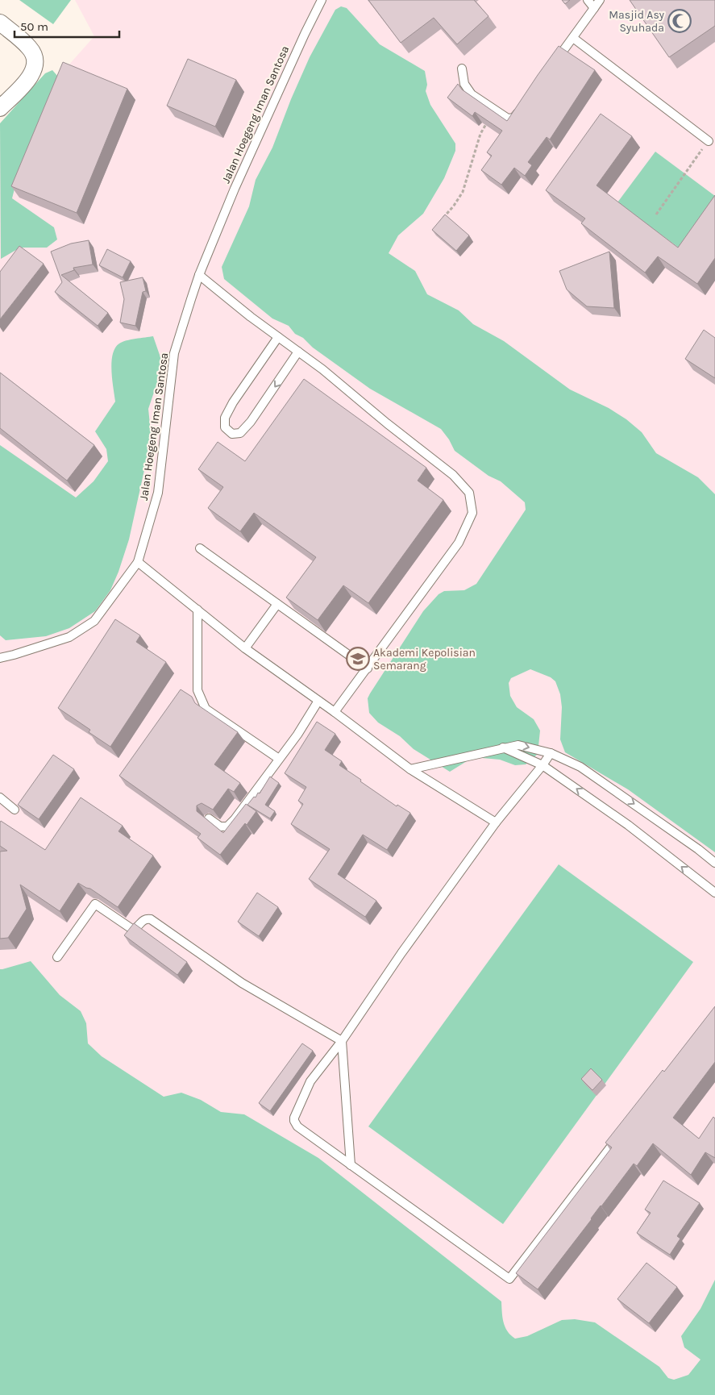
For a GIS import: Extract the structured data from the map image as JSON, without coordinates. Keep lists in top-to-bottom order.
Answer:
{
  "streets": {
    "lane": ["Jalan Hoegeng Iman Santosa"]
  },
  "places": {
    "mosque": ["Masjid Asy Syuhada"],
    "school or university": ["Akademi Kepolisian Semarang"]
  },
  "scale_bar": "50 m"
}
